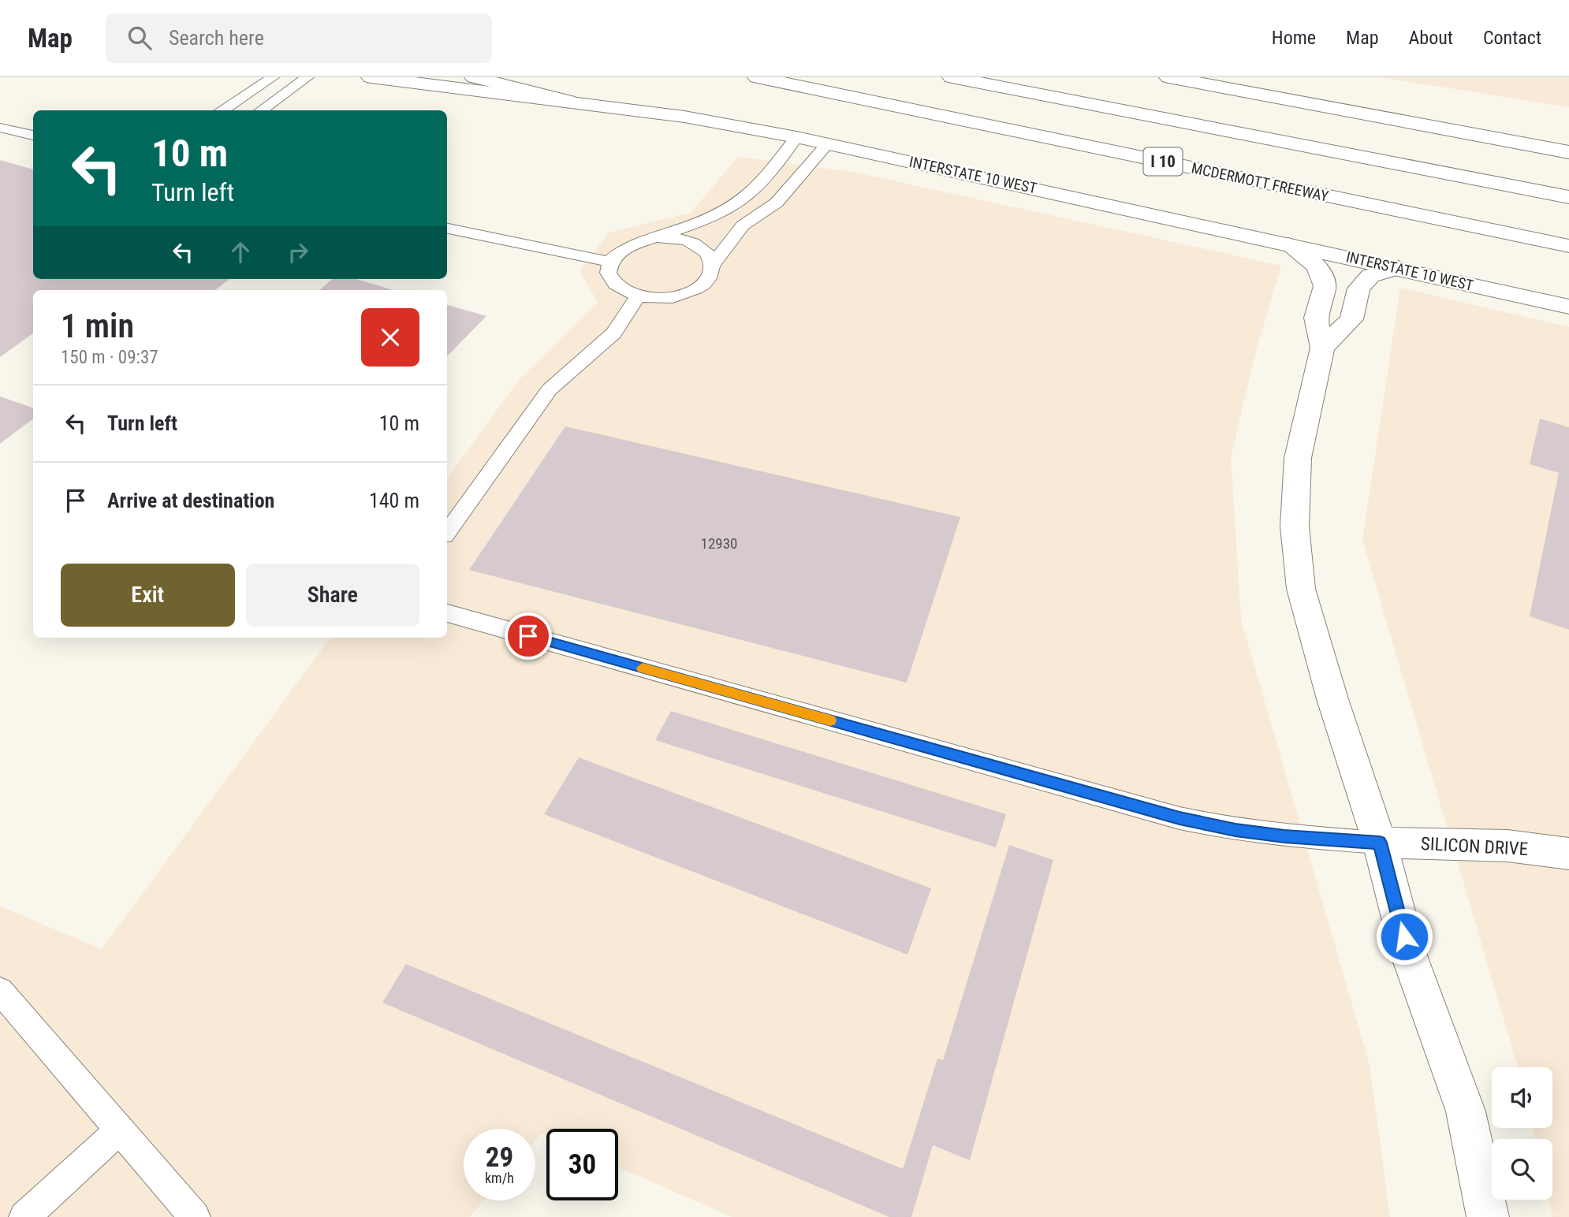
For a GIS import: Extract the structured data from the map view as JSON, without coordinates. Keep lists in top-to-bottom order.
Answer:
{
  "streets": {
    "main road": [
      "I 10",
      "INTERSTATE 10 WEST",
      "MCDERMOTT FREEWAY",
      "SILICON DRIVE"
    ]
  },
  "house_numbers": ["12930"],
  "page": {
    "header": "Map",
    "search": "Search here",
    "nav": [
      "Home",
      "Map",
      "About",
      "Contact"
    ],
    "turn": ["10 m", "Turn left"],
    "heading": ["1 min", "150 m · 09:37"],
    "list": [
      {
        "name": "Turn left",
        "value": "10 m"
      },
      {
        "name": "Arrive at destination",
        "value": "140 m"
      }
    ],
    "buttons": ["Exit", "Share"],
    "speed": "29 km/h",
    "limit": "30"
  }
}
